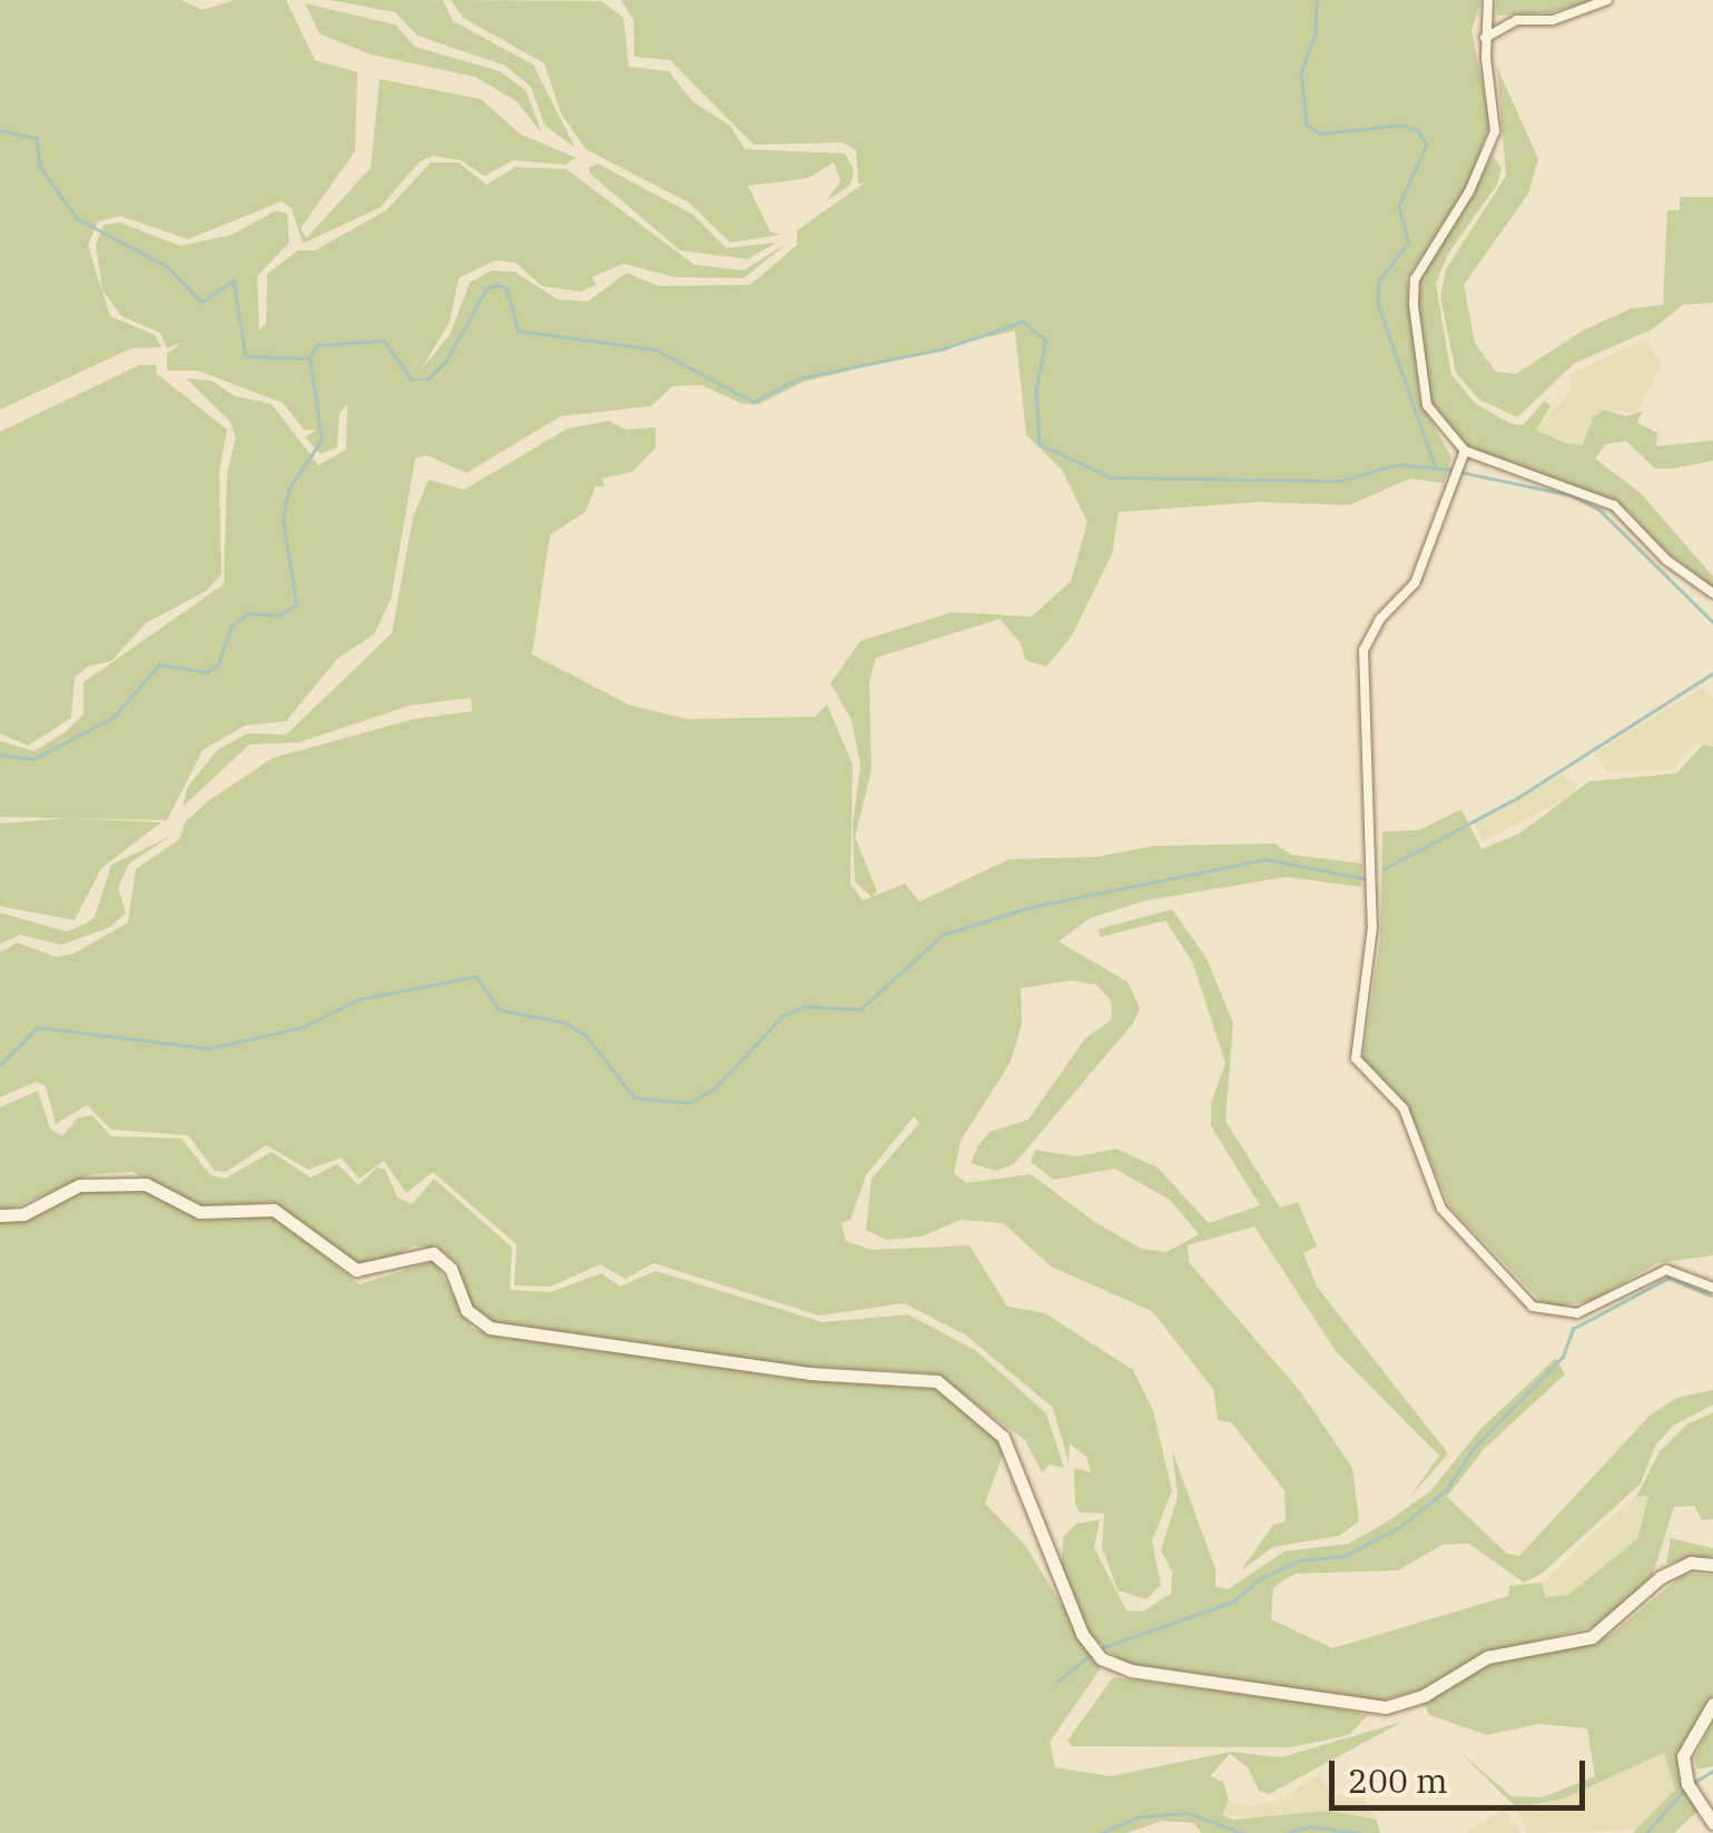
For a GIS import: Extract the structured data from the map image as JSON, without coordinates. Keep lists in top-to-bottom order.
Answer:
{
  "scale_bar": "200 m"
}
